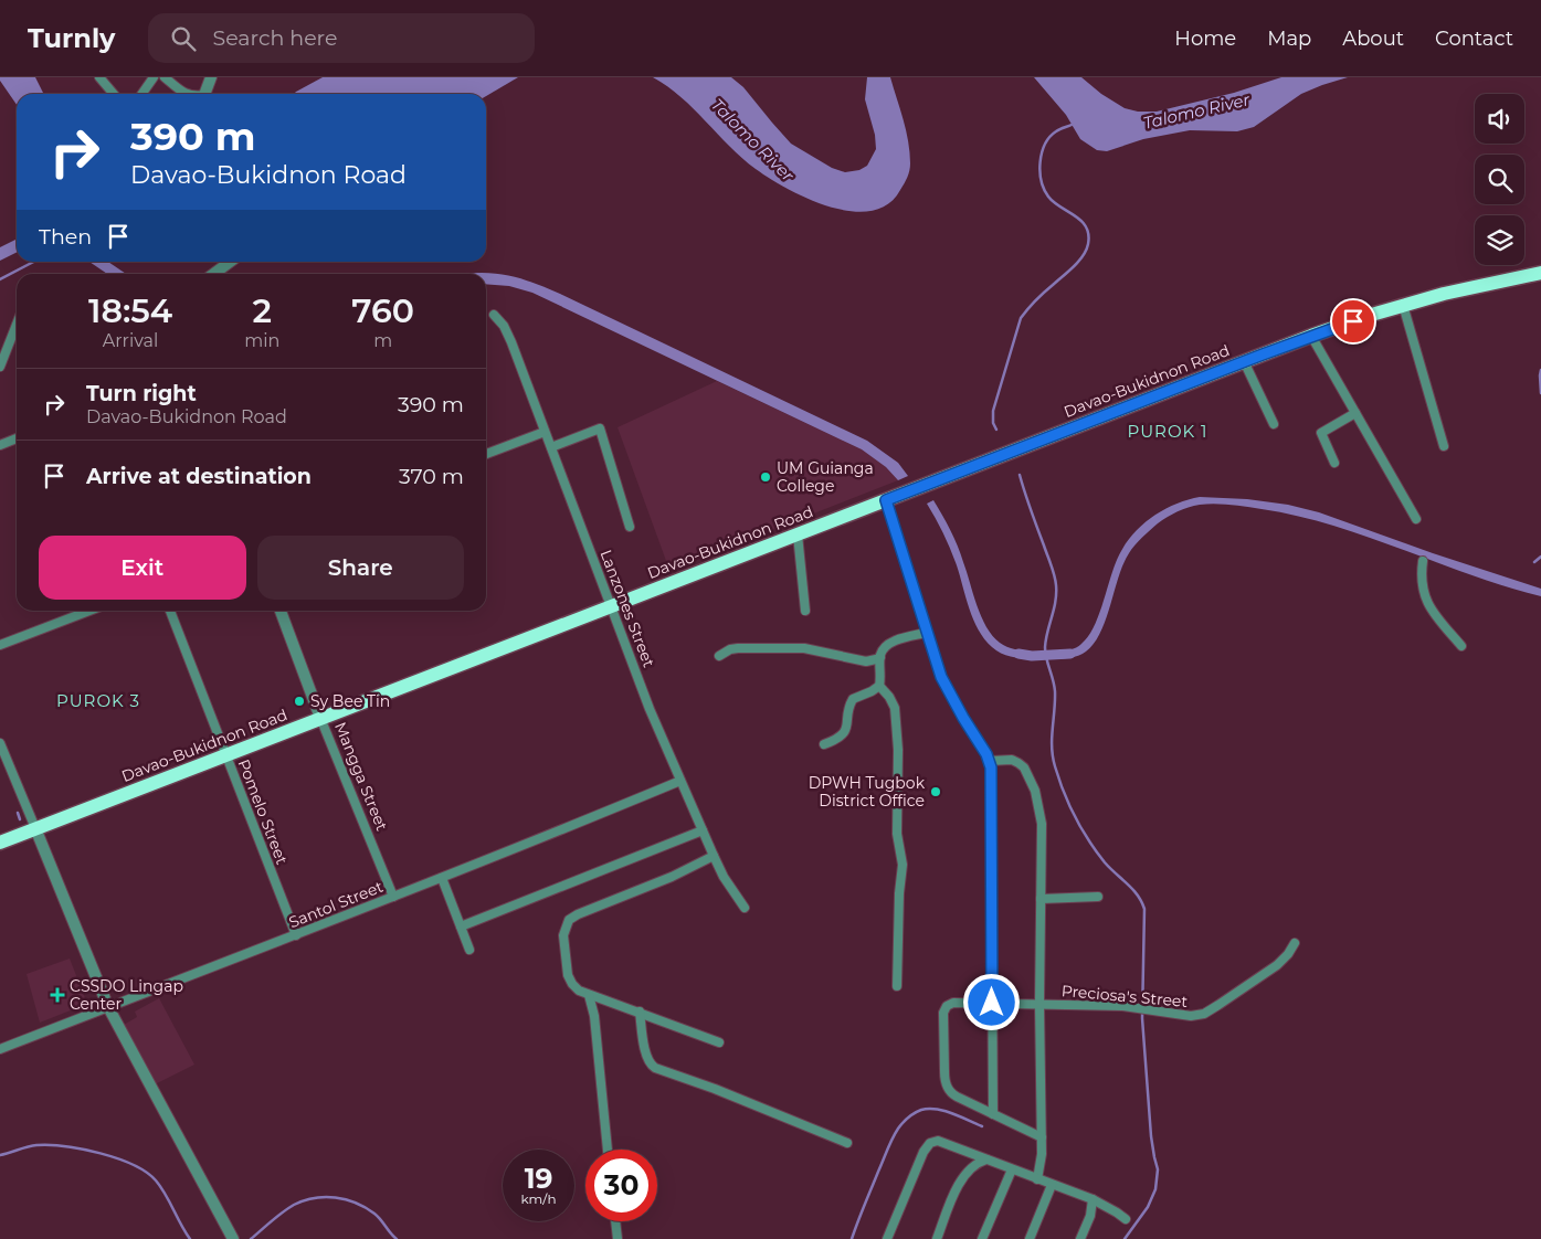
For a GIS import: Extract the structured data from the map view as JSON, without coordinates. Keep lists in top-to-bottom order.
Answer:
{
  "streets": {
    "highway": ["Davao-Bukidnon Road"],
    "street": [
      "Lanzones Street",
      "Mangga Street",
      "Pomelo Street",
      "Santol Street",
      "Preciosa's Street"
    ]
  },
  "crossings": [
    ["Davao-Bukidnon Road", "Lanzones Street"],
    ["Davao-Bukidnon Road", "Mangga Street"],
    ["Davao-Bukidnon Road", "Pomelo Street"],
    ["Lanzones Street", "Santol Street"],
    ["Mangga Street", "Santol Street"],
    ["Pomelo Street", "Santol Street"]
  ],
  "districts": ["PUROK 1", "PUROK 3"],
  "water": ["Talomo River"],
  "places": {
    "other": ["UM Guianga College", "Sy Bee Tin", "DPWH Tugbok District Office"],
    "health": ["CSSDO Lingap Center"]
  },
  "page": {
    "header": "Turnly",
    "search": "Search here",
    "nav": [
      "Home",
      "Map",
      "About",
      "Contact"
    ],
    "turn": ["390 m", "Davao-Bukidnon Road"],
    "then": "Then",
    "eta": [
      "18:54",
      "Arrival",
      "2",
      "min",
      "760",
      "m"
    ],
    "list": [
      {
        "name": "Turn right",
        "note": "Davao-Bukidnon Road",
        "value": "390 m"
      },
      {
        "name": "Arrive at destination",
        "value": "370 m"
      }
    ],
    "buttons": ["Exit", "Share"],
    "speed": "19 km/h",
    "limit": "30"
  }
}
